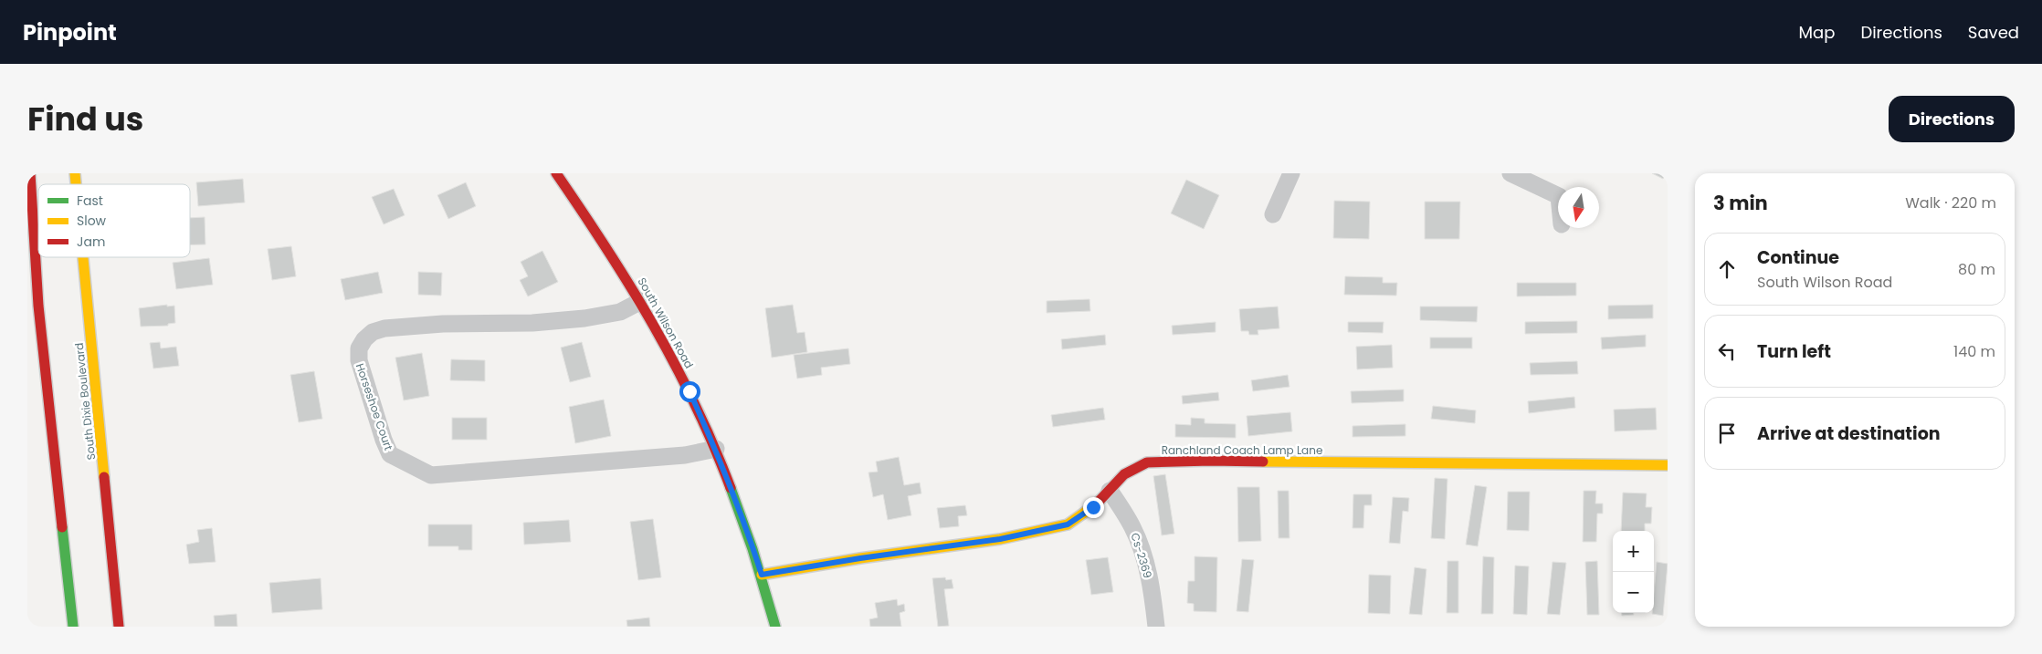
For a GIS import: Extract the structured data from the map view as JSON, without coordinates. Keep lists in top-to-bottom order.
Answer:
{
  "streets": {
    "main road": ["South Wilson Road", "South Dixie Boulevard", "Ranchland Coach Lamp Lane"],
    "street": ["Horseshoe Court", "Cs-2369"]
  },
  "crossings": [
    ["South Wilson Road", "Horseshoe Court"],
    ["South Wilson Road", "Ranchland Coach Lamp Lane"],
    ["Ranchland Coach Lamp Lane", "Cs-2369"]
  ],
  "legend": ["Fast", "Slow", "Jam"],
  "north": "bottom",
  "page": {
    "header": "Pinpoint",
    "nav": ["Map", "Directions", "Saved"],
    "title": "Find us",
    "buttons": "Directions",
    "heading": ["3 min", "Walk · 220 m"],
    "list": [
      ["Continue", "South Wilson Road", "80 m"],
      ["Turn left", "140 m"],
      "Arrive at destination"
    ],
    "map_buttons": ["+", "−"]
  }
}
